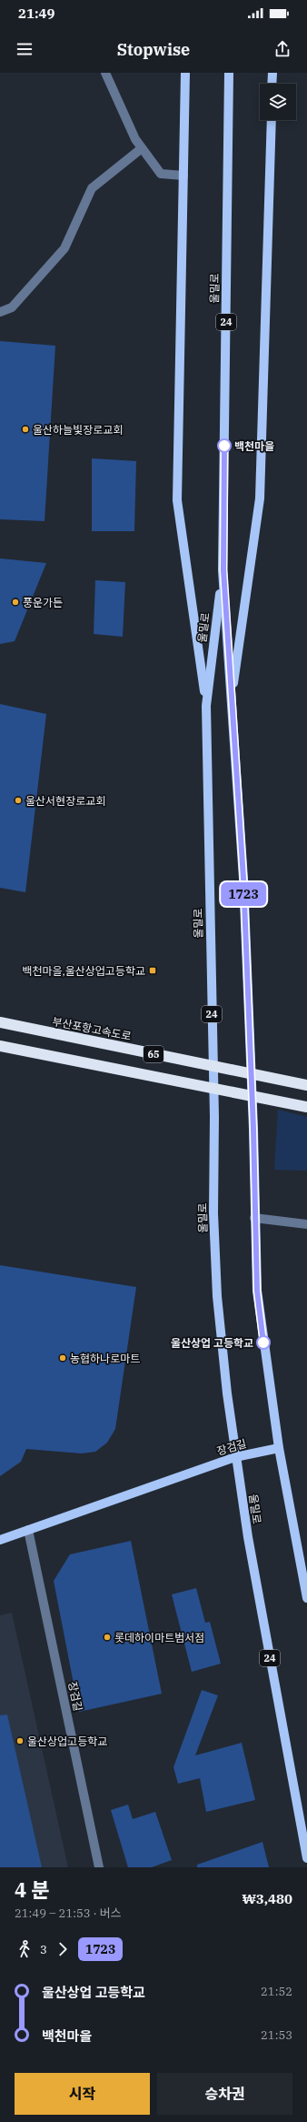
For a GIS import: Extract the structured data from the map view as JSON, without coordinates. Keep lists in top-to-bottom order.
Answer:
{
  "streets": {
    "highway": ["부산포항고속도로", "65"],
    "main road": ["울밀로", "24", "장검길"]
  },
  "crossings": [
    ["울밀로", "장검길"]
  ],
  "places": {
    "other": [
      "울산하늘빛장로교회",
      "백천마을",
      "풍운가든",
      "울산서현장로교회",
      "울산상업 고등학교",
      "농협하나로마트",
      "롯데하이마트범서점",
      "울산상업고등학교"
    ],
    "transit": ["백천마을,울산상업고등학교"]
  },
  "lines": ["bus line 1723"],
  "page": {
    "status": "21:49",
    "header": "Stopwise",
    "on_map": "1723",
    "heading": ["4 분", "21:49 – 21:53 · 버스", "₩3,480"],
    "legs": ["3", "1723"],
    "list": [
      {
        "name": "울산상업 고등학교",
        "value": "21:52"
      },
      {
        "name": "백천마을",
        "value": "21:53"
      }
    ],
    "buttons": ["시작", "승차권"]
  }
}
